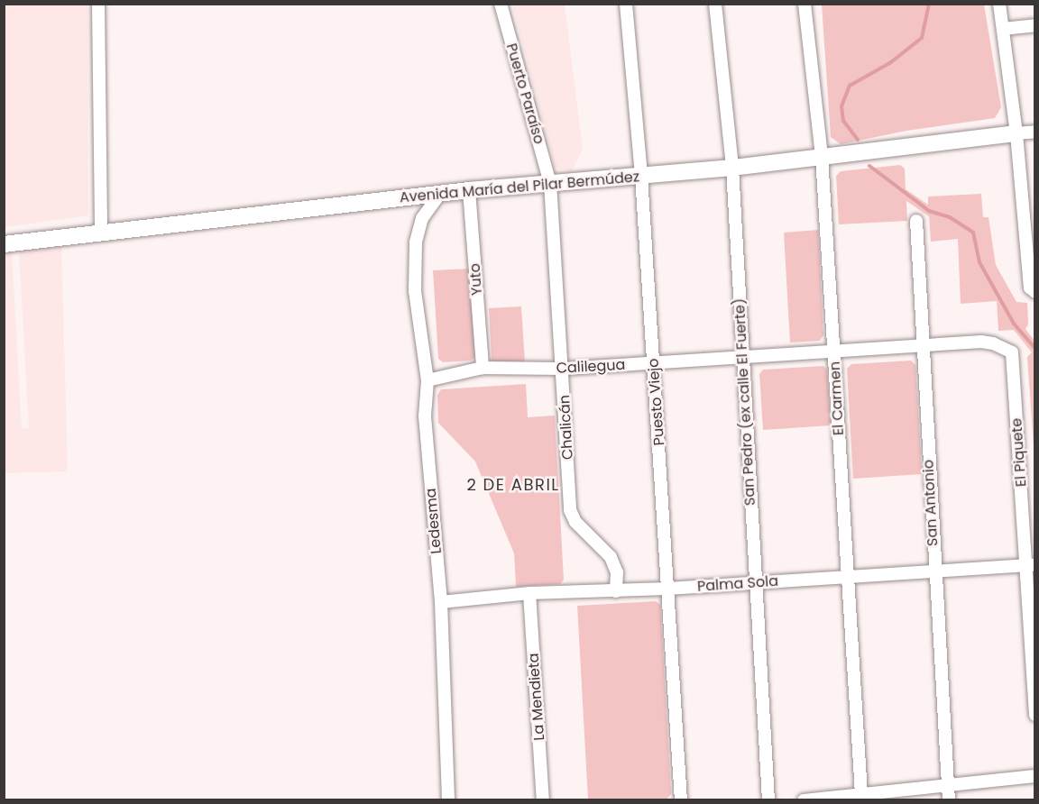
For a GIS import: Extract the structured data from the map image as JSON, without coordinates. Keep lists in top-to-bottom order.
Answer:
{
  "streets": {
    "street": [
      "Puerto Paraíso",
      "Avenida María del Pilar Bermúdez",
      "Yuto",
      "Calilegua",
      "El Carmen",
      "Puesto Viejo",
      "San Pedro (ex calle El Fuerte)",
      "Chalicán",
      "El Piquete",
      "San Antonio",
      "Ledesma",
      "Palma Sola",
      "La Mendieta"
    ]
  },
  "crossings": [
    ["Puerto Paraíso", "Avenida María del Pilar Bermúdez"],
    ["Puerto Paraíso", "Chalicán"],
    ["Avenida María del Pilar Bermúdez", "Yuto"],
    ["Avenida María del Pilar Bermúdez", "El Carmen"],
    ["Avenida María del Pilar Bermúdez", "Puesto Viejo"],
    ["Avenida María del Pilar Bermúdez", "San Pedro (ex calle El Fuerte)"],
    ["Avenida María del Pilar Bermúdez", "Chalicán"],
    ["Avenida María del Pilar Bermúdez", "Ledesma"],
    ["Yuto", "Calilegua"],
    ["Calilegua", "El Carmen"],
    ["Calilegua", "Puesto Viejo"],
    ["Calilegua", "San Pedro (ex calle El Fuerte)"],
    ["Calilegua", "Chalicán"],
    ["Calilegua", "El Piquete"],
    ["Calilegua", "San Antonio"],
    ["Calilegua", "Ledesma"],
    ["El Carmen", "Palma Sola"],
    ["Puesto Viejo", "Palma Sola"],
    ["San Pedro (ex calle El Fuerte)", "Palma Sola"],
    ["Chalicán", "Palma Sola"],
    ["El Piquete", "Palma Sola"],
    ["San Antonio", "Palma Sola"],
    ["Ledesma", "Palma Sola"],
    ["Palma Sola", "La Mendieta"]
  ],
  "districts": ["2 DE ABRIL"]
}
